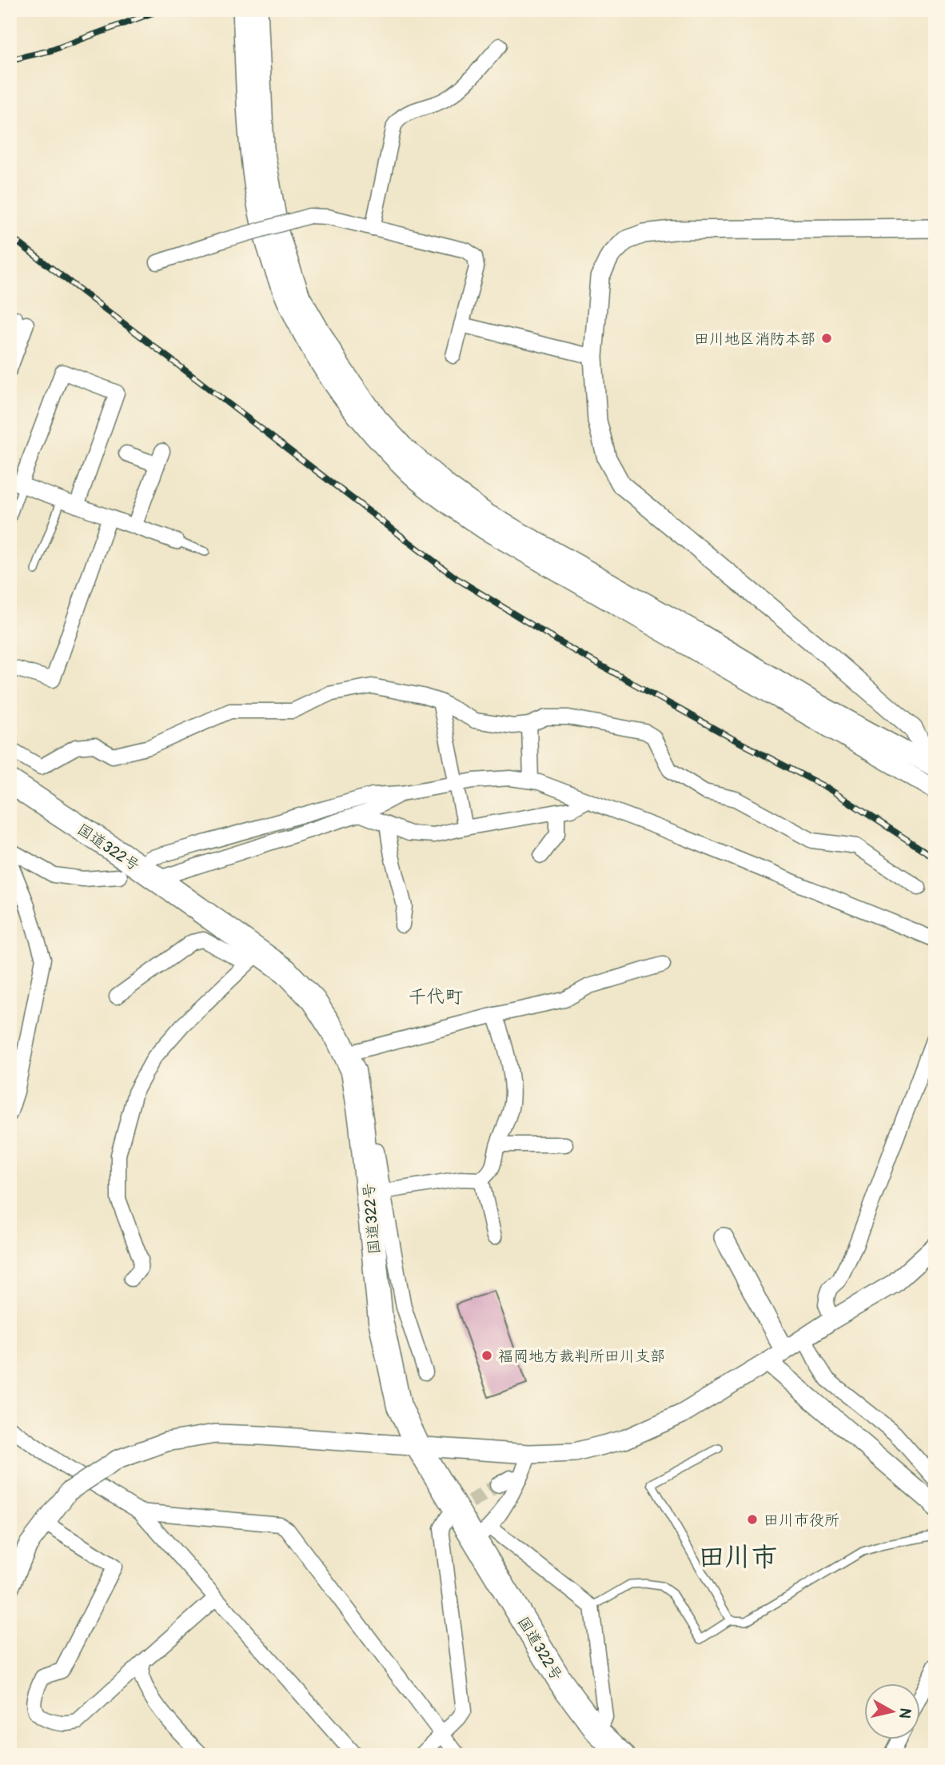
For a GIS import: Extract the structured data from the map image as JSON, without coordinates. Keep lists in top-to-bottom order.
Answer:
{
  "streets": {
    "highway": ["国道322号"]
  },
  "districts": ["千代町", "田川市"],
  "places": ["田川地区消防本部", "福岡地方裁判所田川支部", "田川市役所"],
  "north": "right"
}
